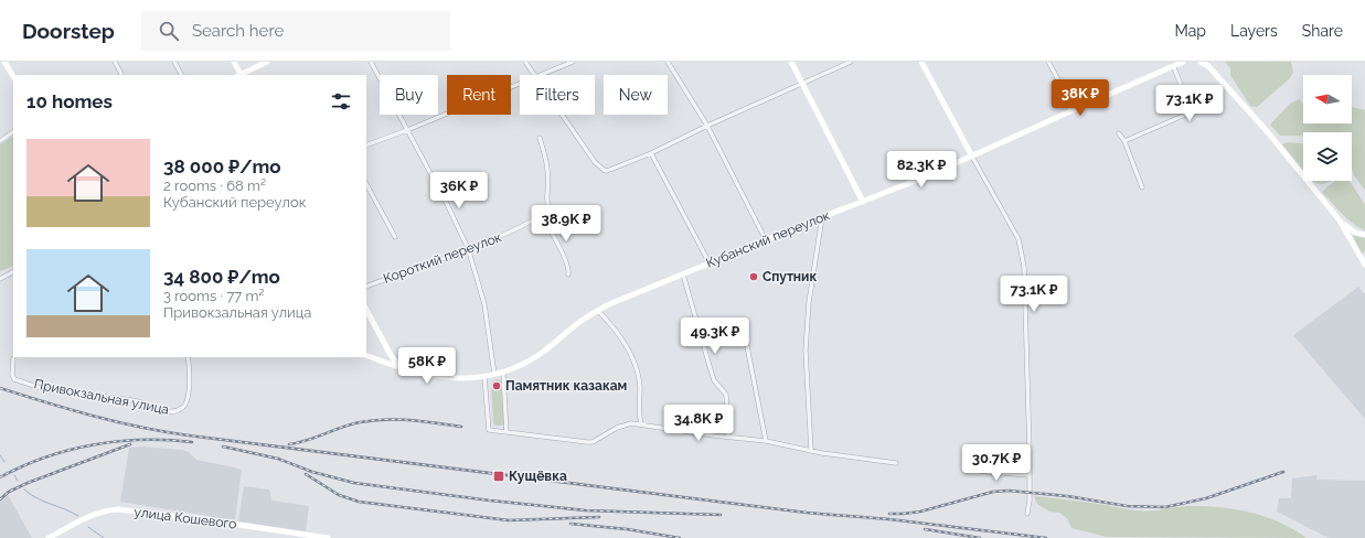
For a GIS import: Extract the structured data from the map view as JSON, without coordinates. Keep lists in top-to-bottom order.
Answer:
{
  "streets": {
    "street": [
      "Кубанский переулок",
      "Короткий переулок",
      "Привокзальная улица",
      "улица Кошевого"
    ]
  },
  "places": {
    "other": ["Спутник", "Памятник казакам"],
    "transit": ["Кущёвка"]
  },
  "north": "left",
  "page": {
    "header": "Doorstep",
    "search": "Search here",
    "nav": ["Map", "Layers", "Share"],
    "chip": [
      "Buy",
      "Rent",
      "Filters",
      "New"
    ],
    "heading": "10 homes",
    "price": [
      "38K ₽",
      "73.1K ₽",
      "82.3K ₽",
      "36K ₽",
      "38.9K ₽",
      "73.1K ₽",
      "49.3K ₽",
      "58K ₽",
      "34.8K ₽",
      "30.7K ₽"
    ],
    "list": [
      {
        "name": "38 000 ₽/mo",
        "note": "2 rooms · 68 m² · Кубанский переулок"
      },
      {
        "name": "34 800 ₽/mo",
        "note": "3 rooms · 77 m² · Привокзальная улица"
      }
    ]
  }
}
